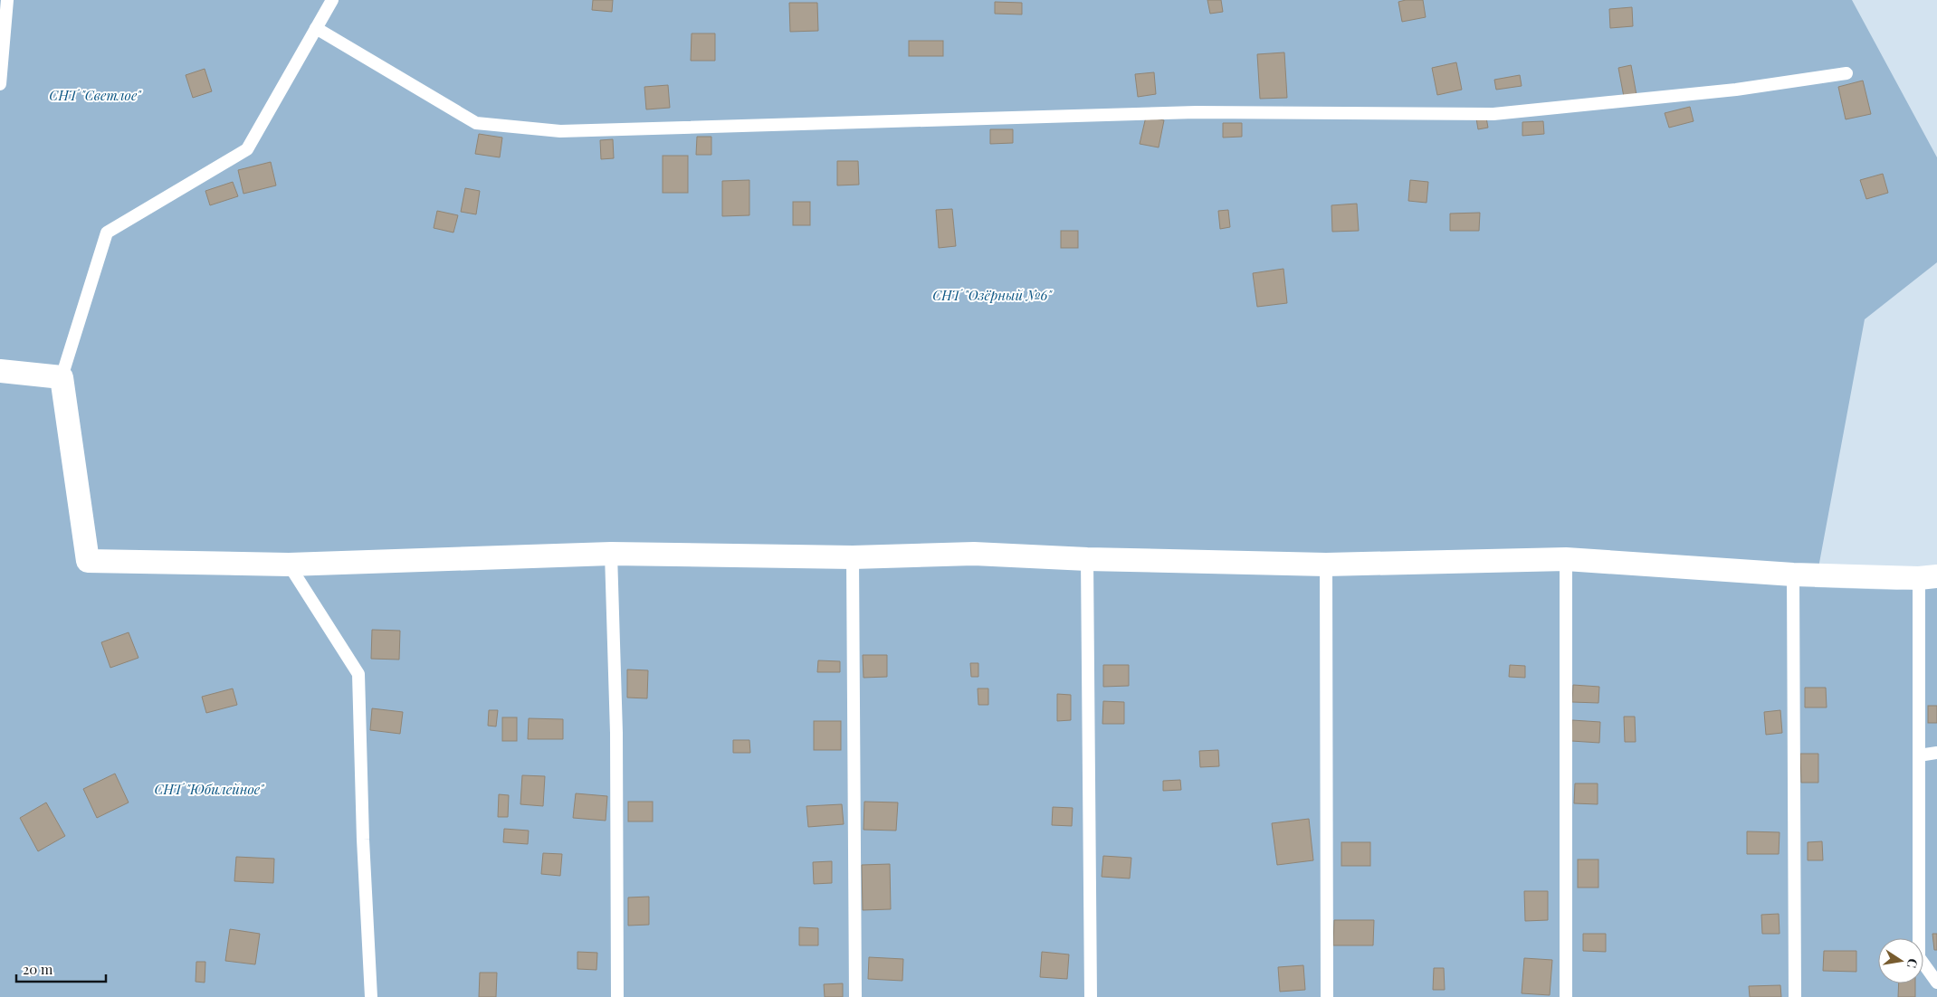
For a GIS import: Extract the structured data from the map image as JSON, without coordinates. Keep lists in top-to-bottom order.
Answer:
{
  "parks": ["СНТ \"Светлое\"", "СНТ \"Озёрный №6\"", "СНТ \"Юбилейное\""],
  "scale_bar": "20 m",
  "north": "right"
}
